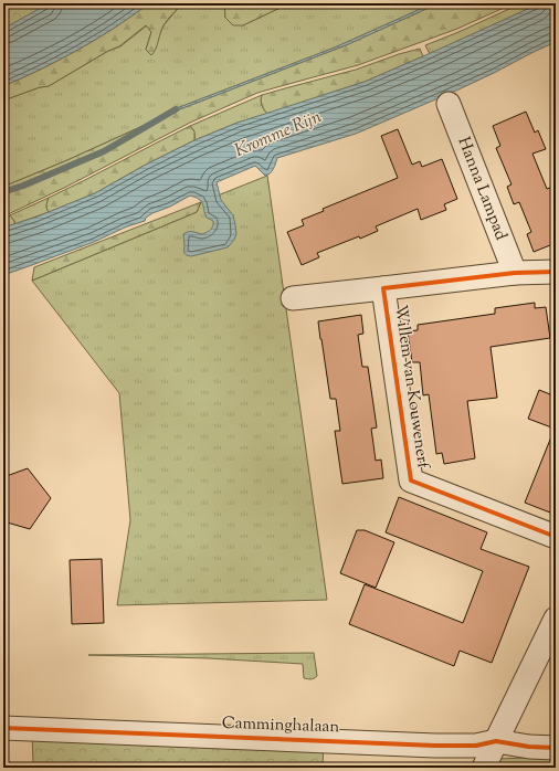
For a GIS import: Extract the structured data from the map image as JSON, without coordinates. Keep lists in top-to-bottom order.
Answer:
{
  "streets": {
    "street": ["Hanna Lampad", "Willem van Kouwenerf", "Camminghalaan"]
  },
  "crossings": [
    ["Hanna Lampad", "Willem van Kouwenerf"]
  ],
  "water": ["Kromme Rijn"]
}
